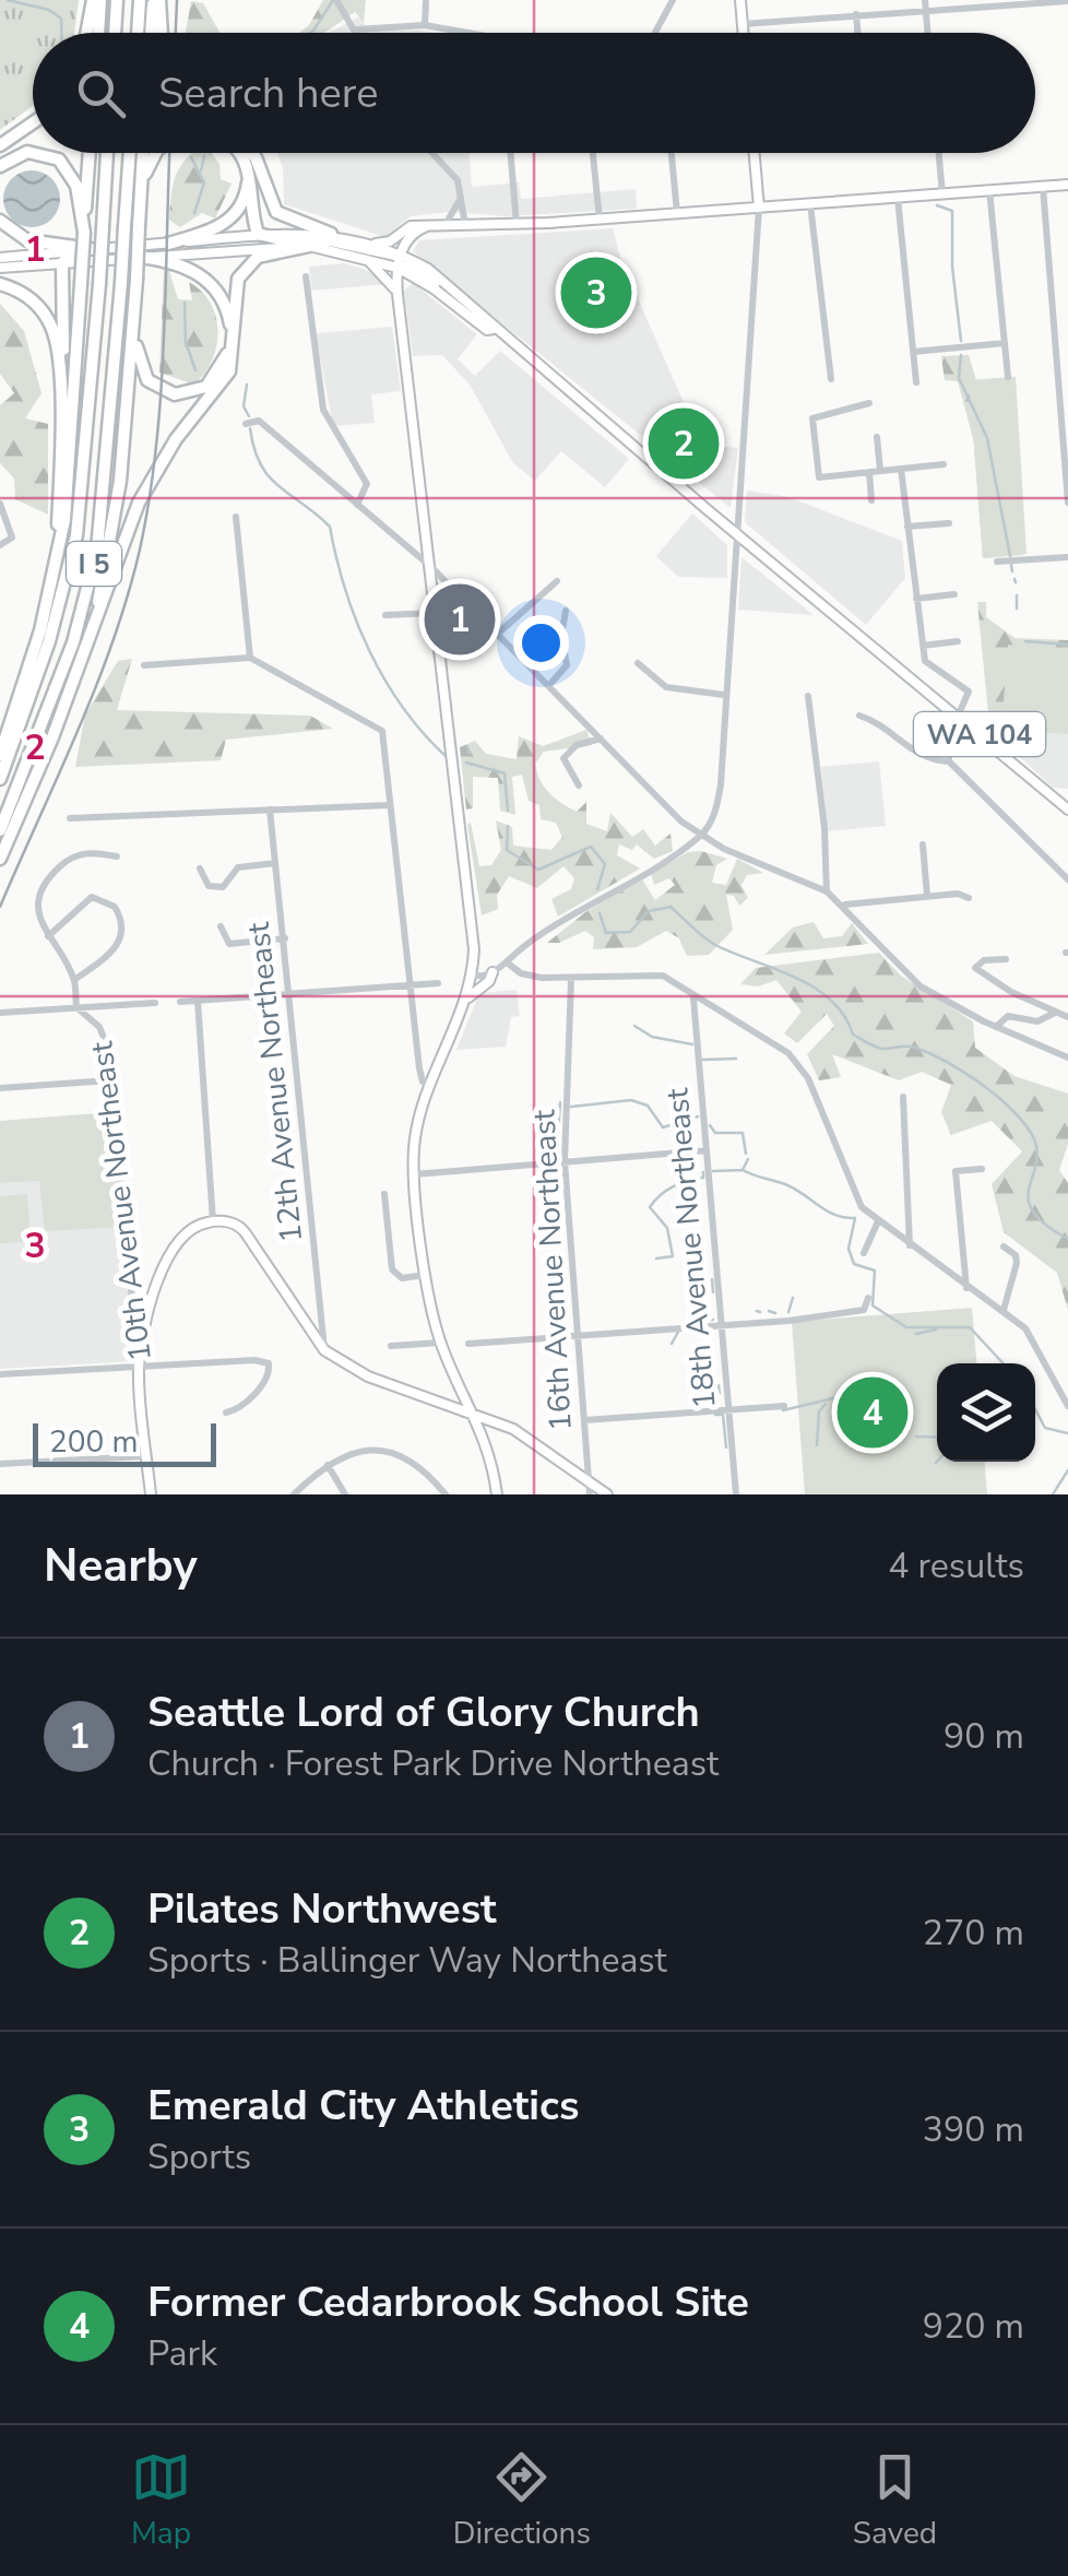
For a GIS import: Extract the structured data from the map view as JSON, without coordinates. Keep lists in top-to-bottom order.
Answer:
{
  "streets": {
    "highway": ["I 5"],
    "main road": ["WA 104", "10th Avenue Northeast"],
    "street": ["12th Avenue Northeast", "18th Avenue Northeast", "16th Avenue Northeast"]
  },
  "scale_bar": "200 m",
  "page": {
    "search": "Search here",
    "pins": [
      "3",
      "2",
      "1",
      "4"
    ],
    "scale": "200 m",
    "heading": ["Nearby", "4 results"],
    "list": [
      {
        "mark": "1",
        "name": "Seattle Lord of Glory Church",
        "note": "Church · Forest Park Drive Northeast",
        "value": "90 m"
      },
      {
        "mark": "2",
        "name": "Pilates Northwest",
        "note": "Sports · Ballinger Way Northeast",
        "value": "270 m"
      },
      {
        "mark": "3",
        "name": "Emerald City Athletics",
        "note": "Sports",
        "value": "390 m"
      },
      {
        "mark": "4",
        "name": "Former Cedarbrook School Site",
        "note": "Park",
        "value": "920 m"
      }
    ],
    "nav": ["Map", "Directions", "Saved"]
  },
  "grid": {
    "rows": ["1", "2", "3"]
  }
}
